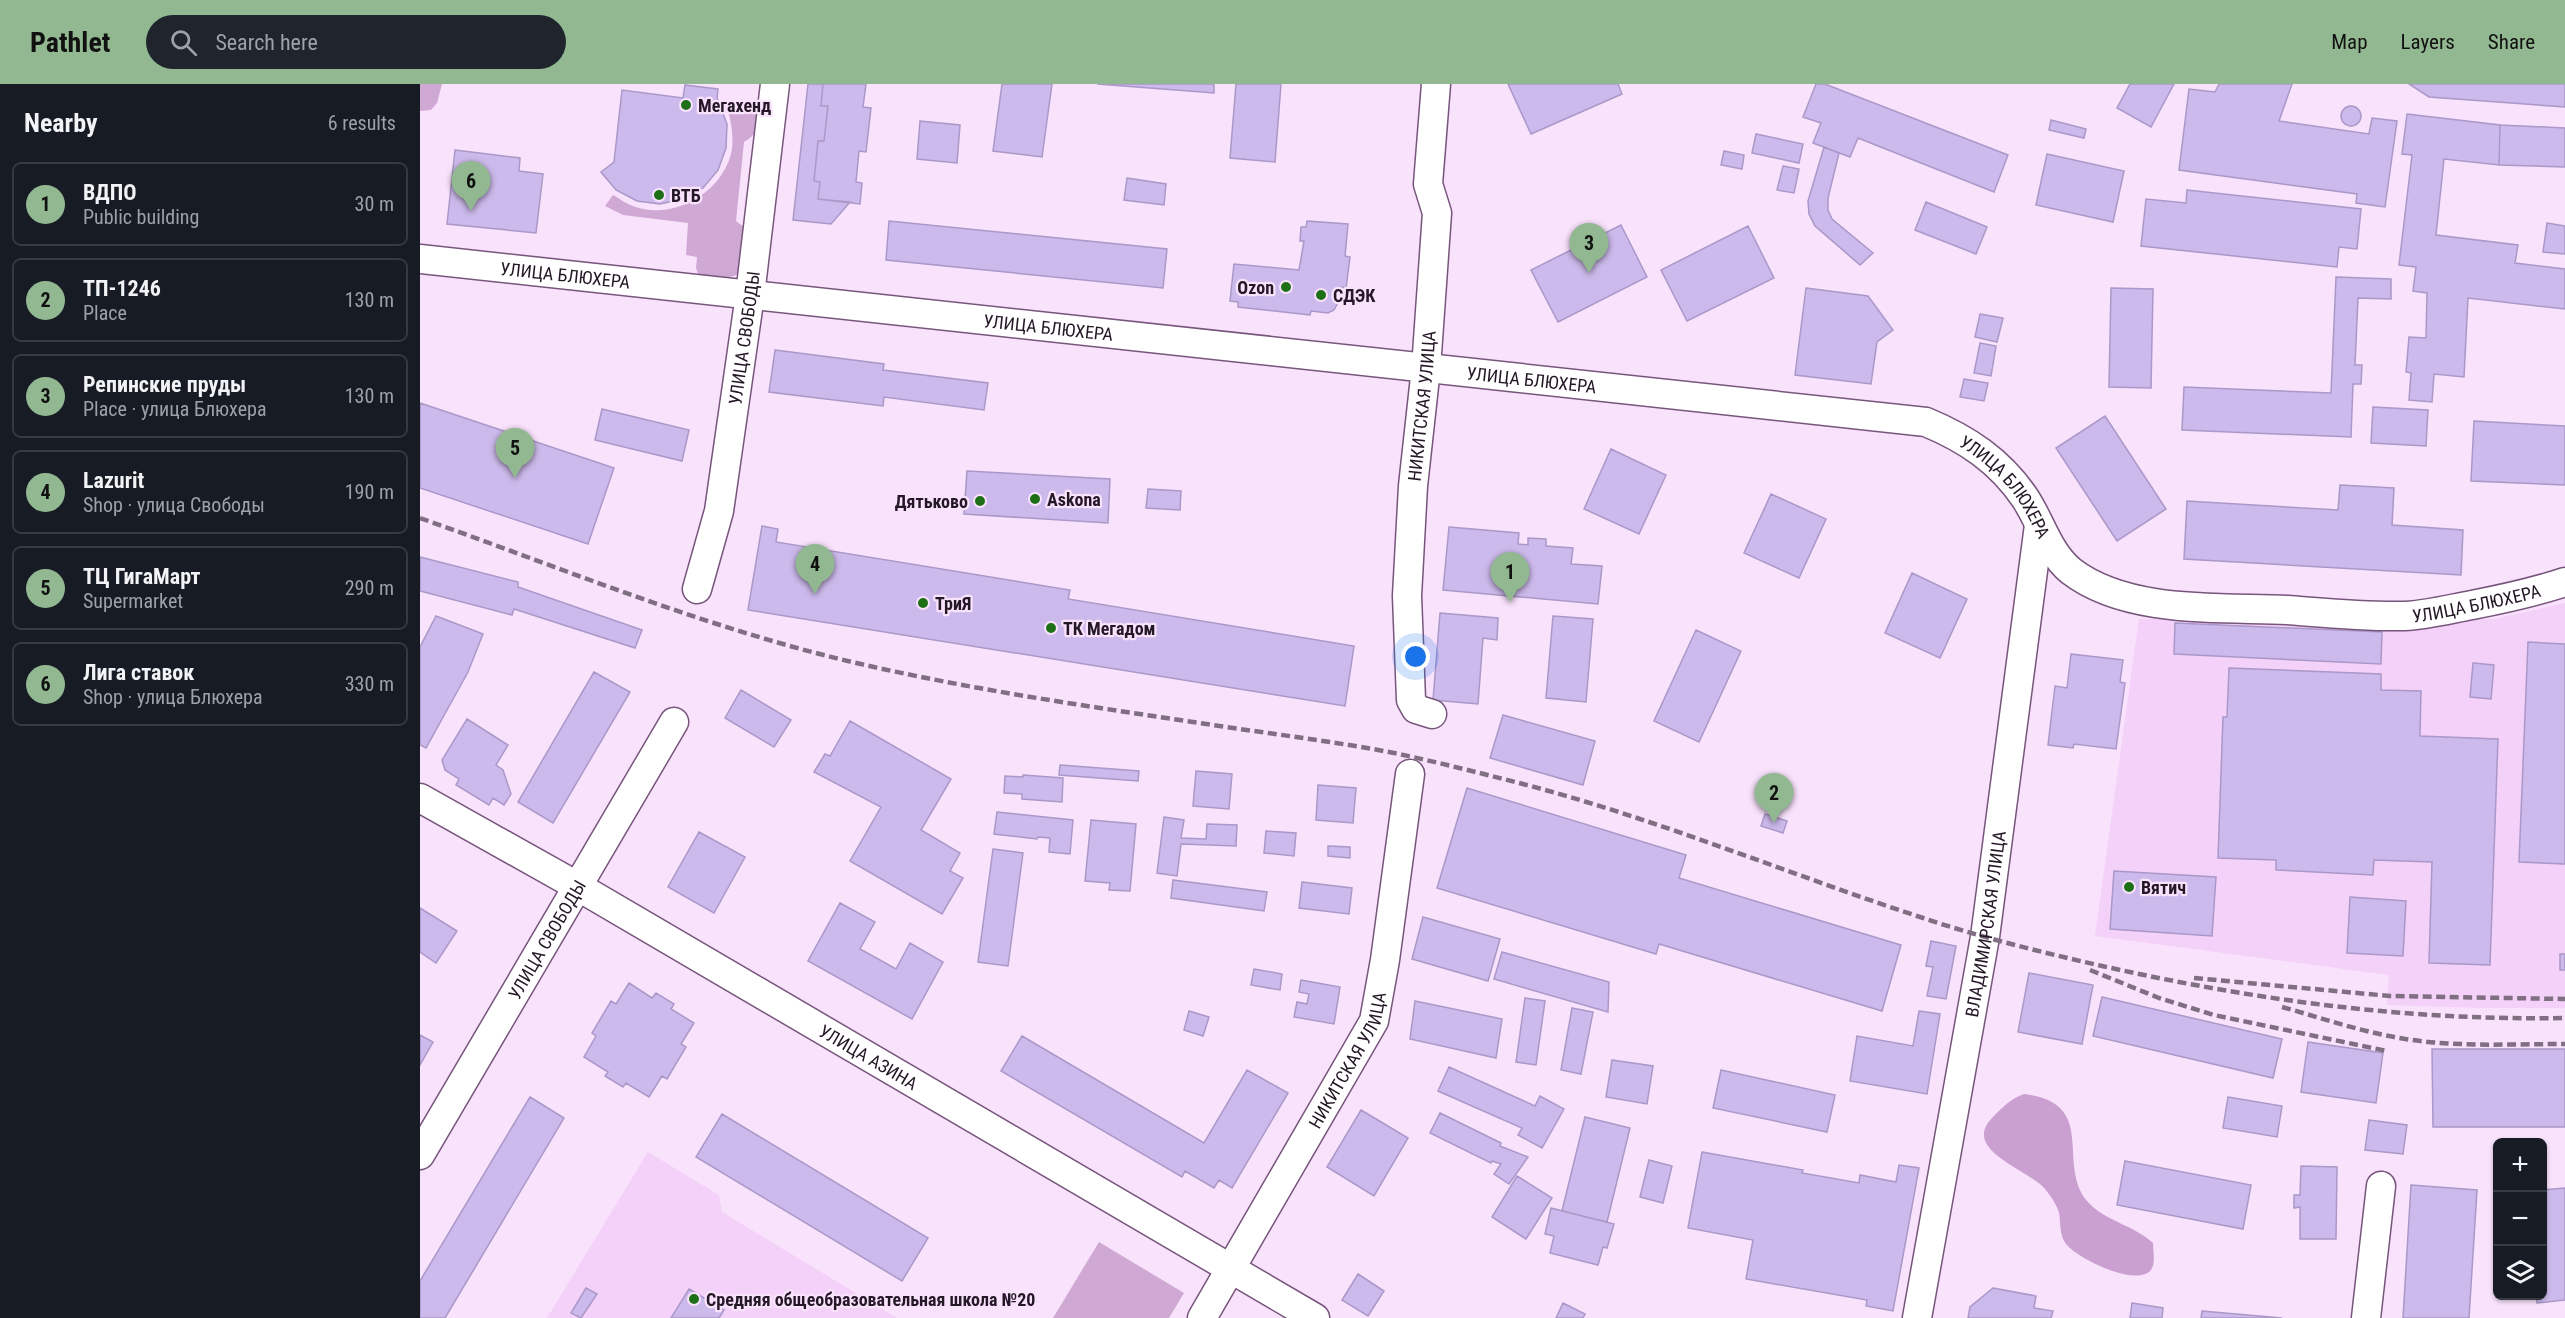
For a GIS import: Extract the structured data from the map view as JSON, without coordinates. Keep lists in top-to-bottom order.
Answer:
{
  "streets": {
    "street": [
      "УЛИЦА БЛЮХЕРА",
      "УЛИЦА СВОБОДЫ",
      "НИКИТСКАЯ УЛИЦА",
      "ВЛАДИМИРСКАЯ УЛИЦА",
      "УЛИЦА АЗИНА"
    ]
  },
  "crossings": [
    ["УЛИЦА БЛЮХЕРА", "УЛИЦА СВОБОДЫ"],
    ["УЛИЦА БЛЮХЕРА", "НИКИТСКАЯ УЛИЦА"],
    ["УЛИЦА БЛЮХЕРА", "ВЛАДИМИРСКАЯ УЛИЦА"],
    ["УЛИЦА СВОБОДЫ", "УЛИЦА АЗИНА"],
    ["НИКИТСКАЯ УЛИЦА", "УЛИЦА АЗИНА"]
  ],
  "places": [
    "Мегахенд",
    "ВТБ",
    "Ozon",
    "СДЭК",
    "Askona",
    "Дятьково",
    "ТриЯ",
    "ТК Мегадом",
    "Вятич",
    "Средняя общеобразовательная школа №20"
  ],
  "page": {
    "header": "Pathlet",
    "search": "Search here",
    "nav": ["Map", "Layers", "Share"],
    "heading": ["Nearby", "6 results"],
    "pins": [
      "6",
      "3",
      "5",
      "4",
      "1",
      "2"
    ],
    "list": [
      {
        "mark": "1",
        "name": "ВДПО",
        "note": "Public building",
        "value": "30 m"
      },
      {
        "mark": "2",
        "name": "ТП-1246",
        "note": "Place",
        "value": "130 m"
      },
      {
        "mark": "3",
        "name": "Репинские пруды",
        "note": "Place · улица Блюхера",
        "value": "130 m"
      },
      {
        "mark": "4",
        "name": "Lazurit",
        "note": "Shop · улица Свободы",
        "value": "190 m"
      },
      {
        "mark": "5",
        "name": "ТЦ ГигаМарт",
        "note": "Supermarket",
        "value": "290 m"
      },
      {
        "mark": "6",
        "name": "Лига ставок",
        "note": "Shop · улица Блюхера",
        "value": "330 m"
      }
    ],
    "map_buttons": ["+", "−"]
  }
}
